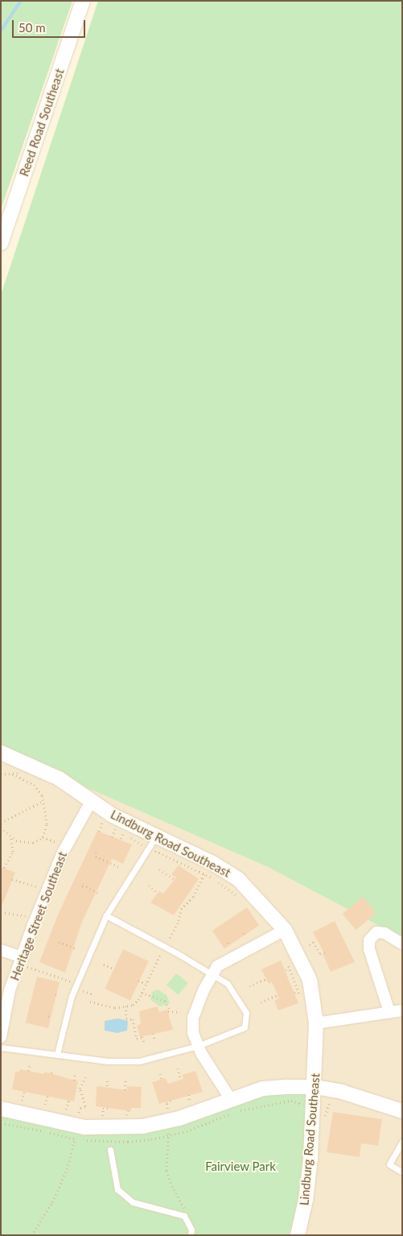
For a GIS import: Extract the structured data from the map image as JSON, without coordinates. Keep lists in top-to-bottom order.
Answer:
{
  "streets": {
    "street": ["Reed Road Southeast", "Lindburg Road Southeast", "Heritage Street Southeast"]
  },
  "crossings": [
    ["Lindburg Road Southeast", "Heritage Street Southeast"]
  ],
  "parks": ["Fairview Park"],
  "scale_bar": "50 m"
}
